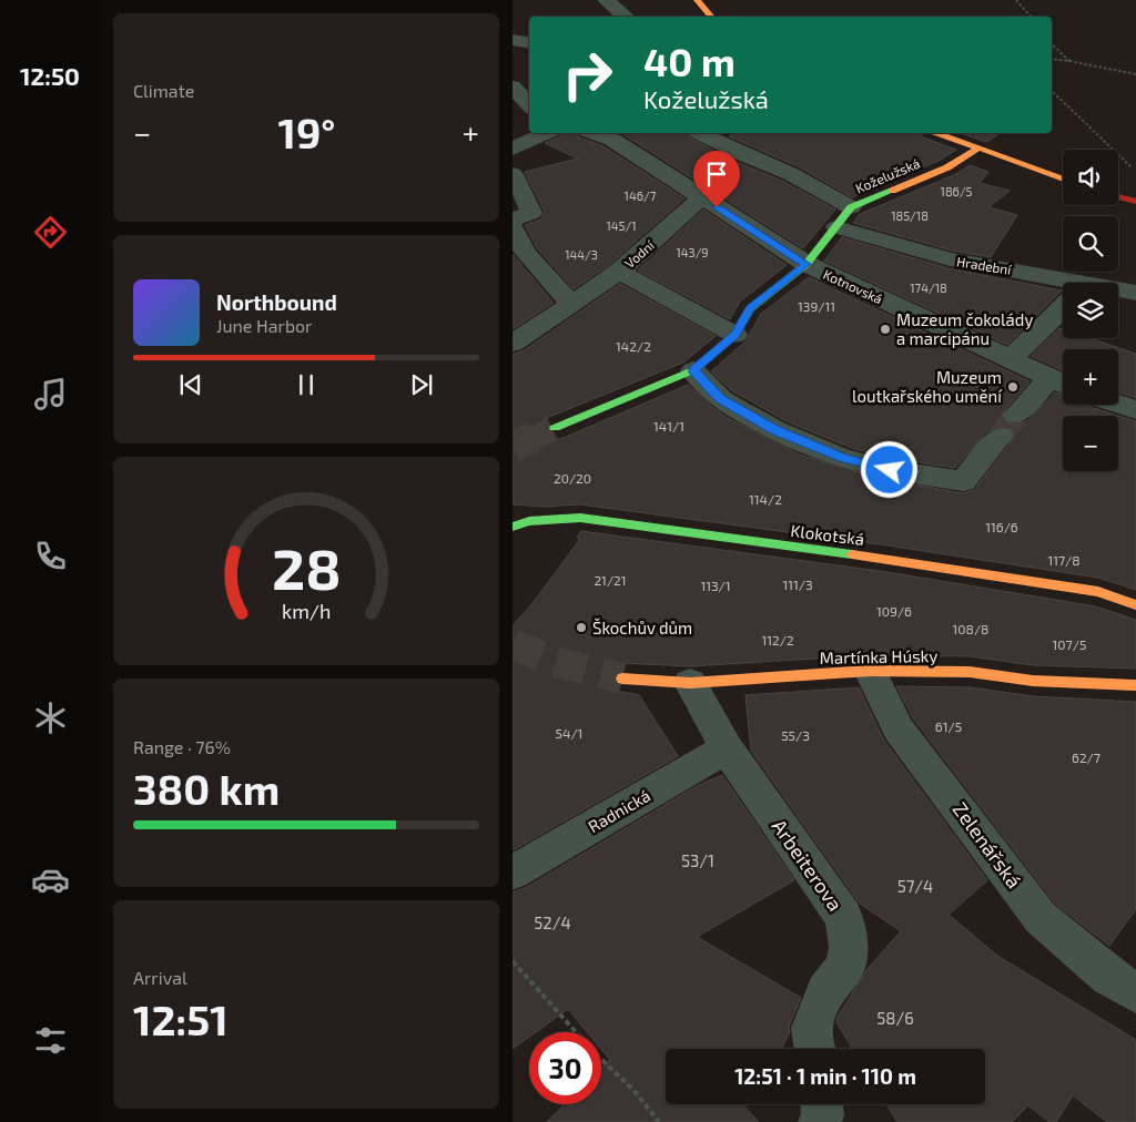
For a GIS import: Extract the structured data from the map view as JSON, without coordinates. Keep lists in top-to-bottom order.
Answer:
{
  "streets": {
    "street": [
      "Koželužská",
      "Vodní",
      "Hradební",
      "Kotnovská",
      "Klokotská",
      "Martínka Húsky",
      "Radnická",
      "Zelenářská",
      "Arbeiterova"
    ]
  },
  "crossings": [
    ["Koželužská", "Hradební"],
    ["Koželužská", "Kotnovská"],
    ["Vodní", "Kotnovská"],
    ["Martínka Húsky", "Zelenářská"],
    ["Martínka Húsky", "Arbeiterova"],
    ["Radnická", "Arbeiterova"]
  ],
  "places": ["Muzeum čokolády a marcipánu", "Muzeum loutkařského umění", "Škochův dům"],
  "house_numbers": [
    "186/5",
    "146/7",
    "185/18",
    "145/1",
    "143/9",
    "144/3",
    "174/18",
    "139/11",
    "142/2",
    "141/1",
    "20/20",
    "114/2",
    "116/6",
    "117/8",
    "21/21",
    "111/3",
    "113/1",
    "109/6",
    "108/8",
    "112/2",
    "107/5",
    "61/5",
    "54/1",
    "55/3",
    "62/7",
    "53/1",
    "57/4",
    "52/4",
    "58/6"
  ],
  "page": {
    "tabs": "12:50",
    "tile": [
      "Climate",
      ["Range · 76%", "380 km"],
      ["Arrival", "12:51"]
    ],
    "turn": ["40 m", "Koželužská"],
    "heat": ["−", "19°", "+"],
    "map_buttons": ["+", "−"],
    "song": ["Northbound", "June Harbor"],
    "limit": "30",
    "trip": "12:51 · 1 min · 110 m",
    "gauge": ["28", "km/h"]
  }
}
